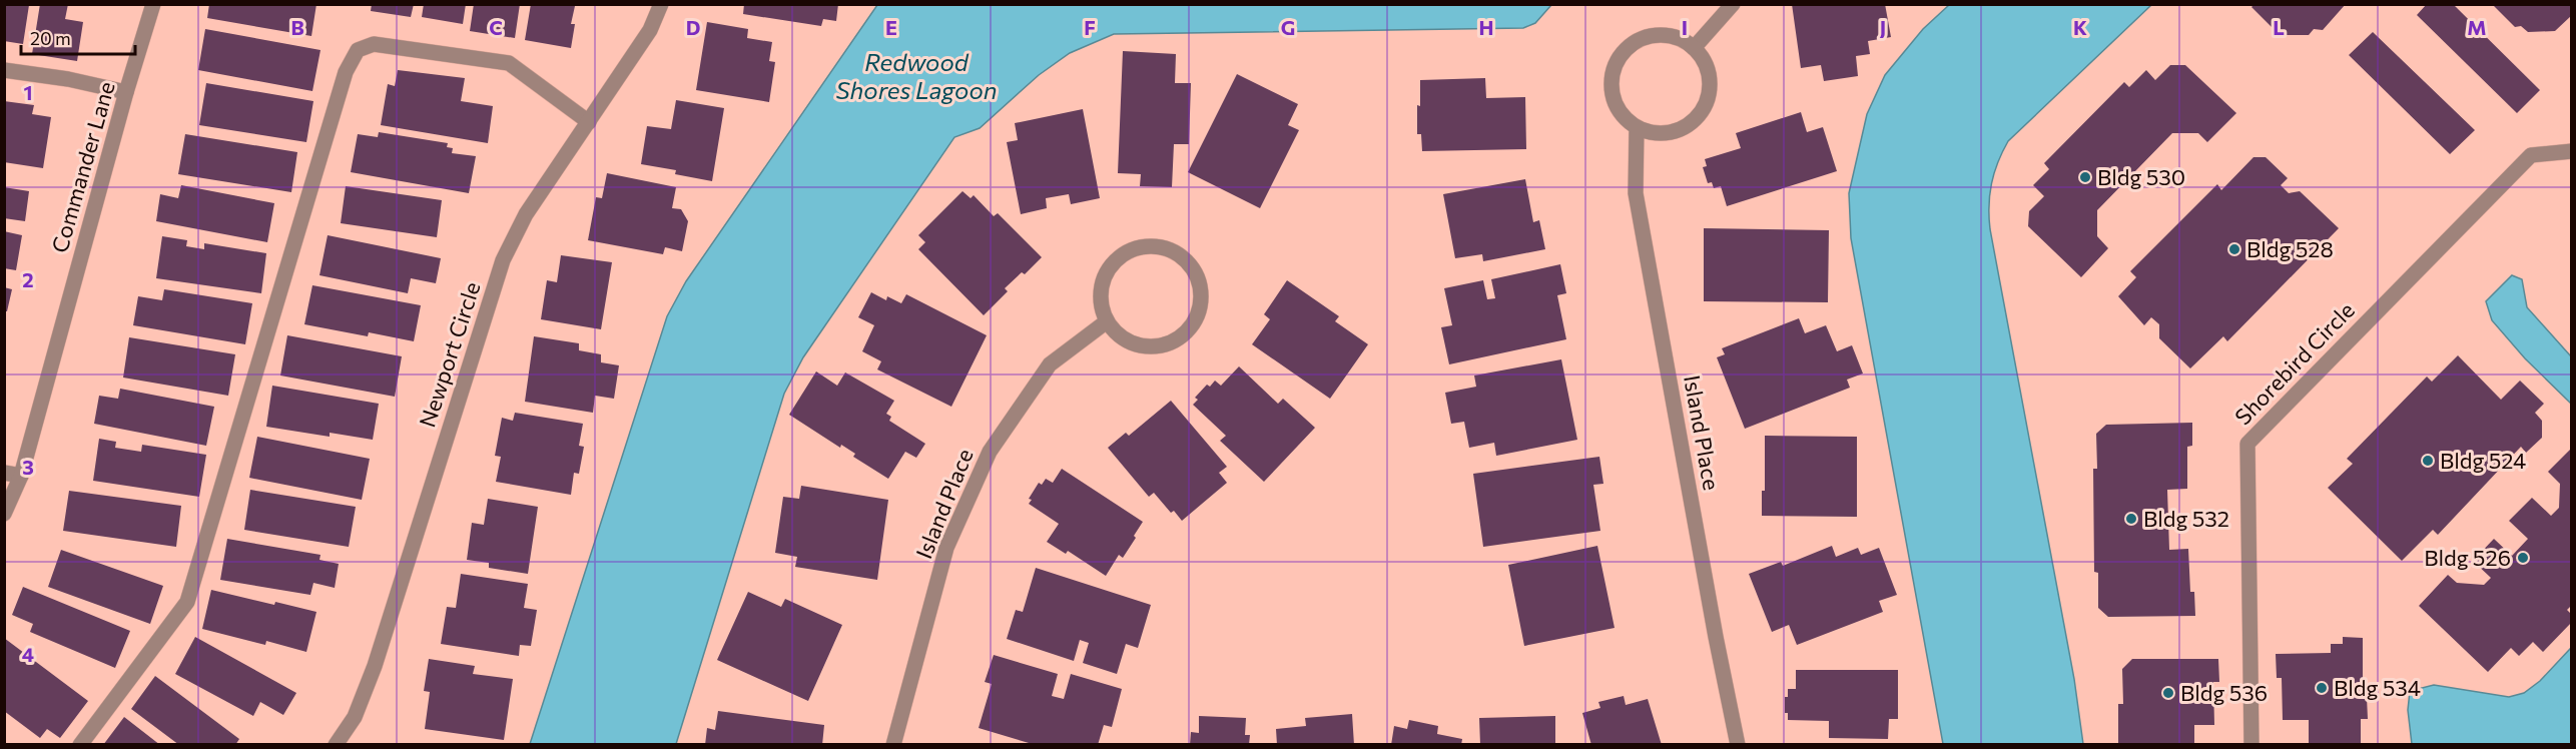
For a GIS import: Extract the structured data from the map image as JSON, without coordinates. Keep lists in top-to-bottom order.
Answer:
{
  "streets": {
    "street": [
      "Commander Lane",
      "Newport Circle",
      "Shorebird Circle",
      "Island Place"
    ]
  },
  "water": ["Redwood Shores Lagoon"],
  "places": [
    "Bldg 530",
    "Bldg 528",
    "Bldg 524",
    "Bldg 532",
    "Bldg 526",
    "Bldg 534",
    "Bldg 536"
  ],
  "scale_bar": "20 m",
  "grid": {
    "columns": [
      "B",
      "C",
      "D",
      "E",
      "F",
      "G",
      "H",
      "I",
      "J",
      "K",
      "L",
      "M"
    ],
    "rows": [
      "1",
      "2",
      "3",
      "4"
    ]
  }
}
